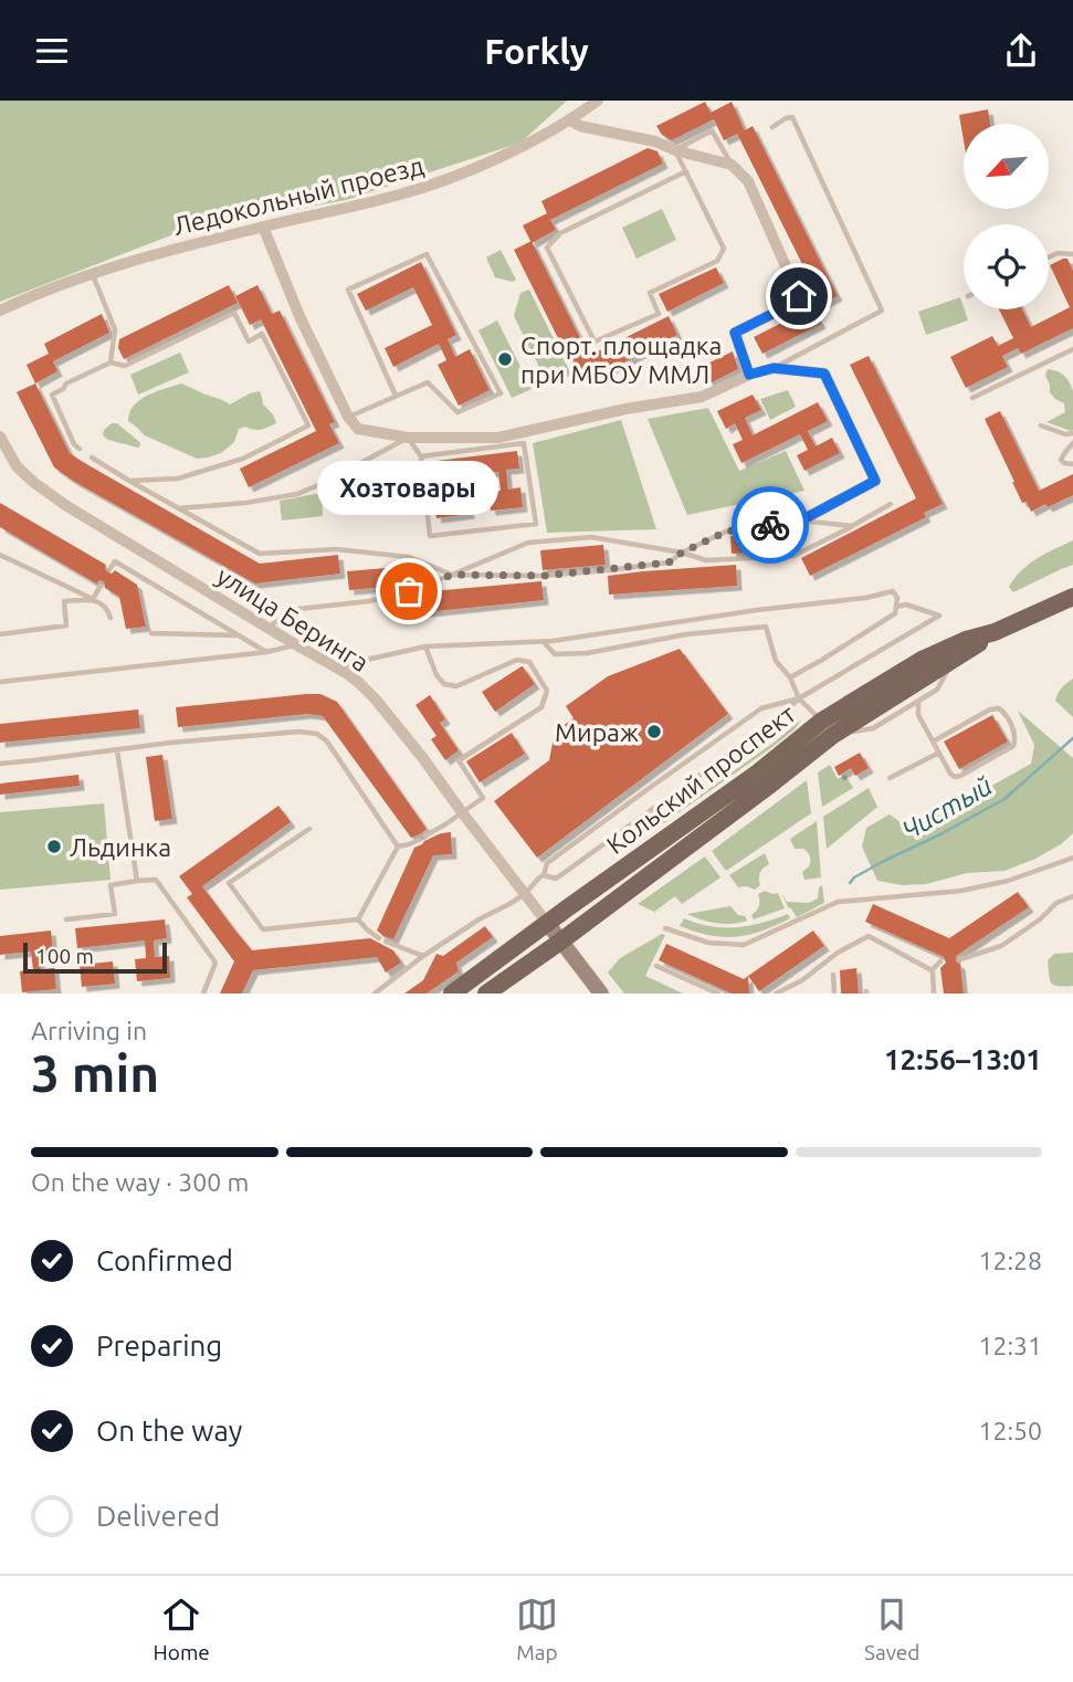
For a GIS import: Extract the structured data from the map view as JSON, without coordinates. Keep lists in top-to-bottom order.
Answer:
{
  "streets": {
    "main road": ["Кольский проспект"],
    "street": ["Ледокольный проезд", "улица Беринга"]
  },
  "crossings": [
    ["улица Беринга", "Кольский проспект"]
  ],
  "water": ["Чистый"],
  "places": [
    "Спорт. площадка при МБОУ ММЛ",
    "Хозтовары",
    "Мираж",
    "Льдинка"
  ],
  "scale_bar": "100 m",
  "north": "bottom left",
  "page": {
    "header": "Forkly",
    "bubble": "Хозтовары",
    "scale": "100 m",
    "heading": ["3 min", "Arriving in", "12:56–13:01"],
    "bar": "On the way · 300 m",
    "list": [
      ["Confirmed", "12:28"],
      ["Preparing", "12:31"],
      ["On the way", "12:50"],
      "Delivered"
    ],
    "tabs": ["Home", "Map", "Saved"]
  }
}
